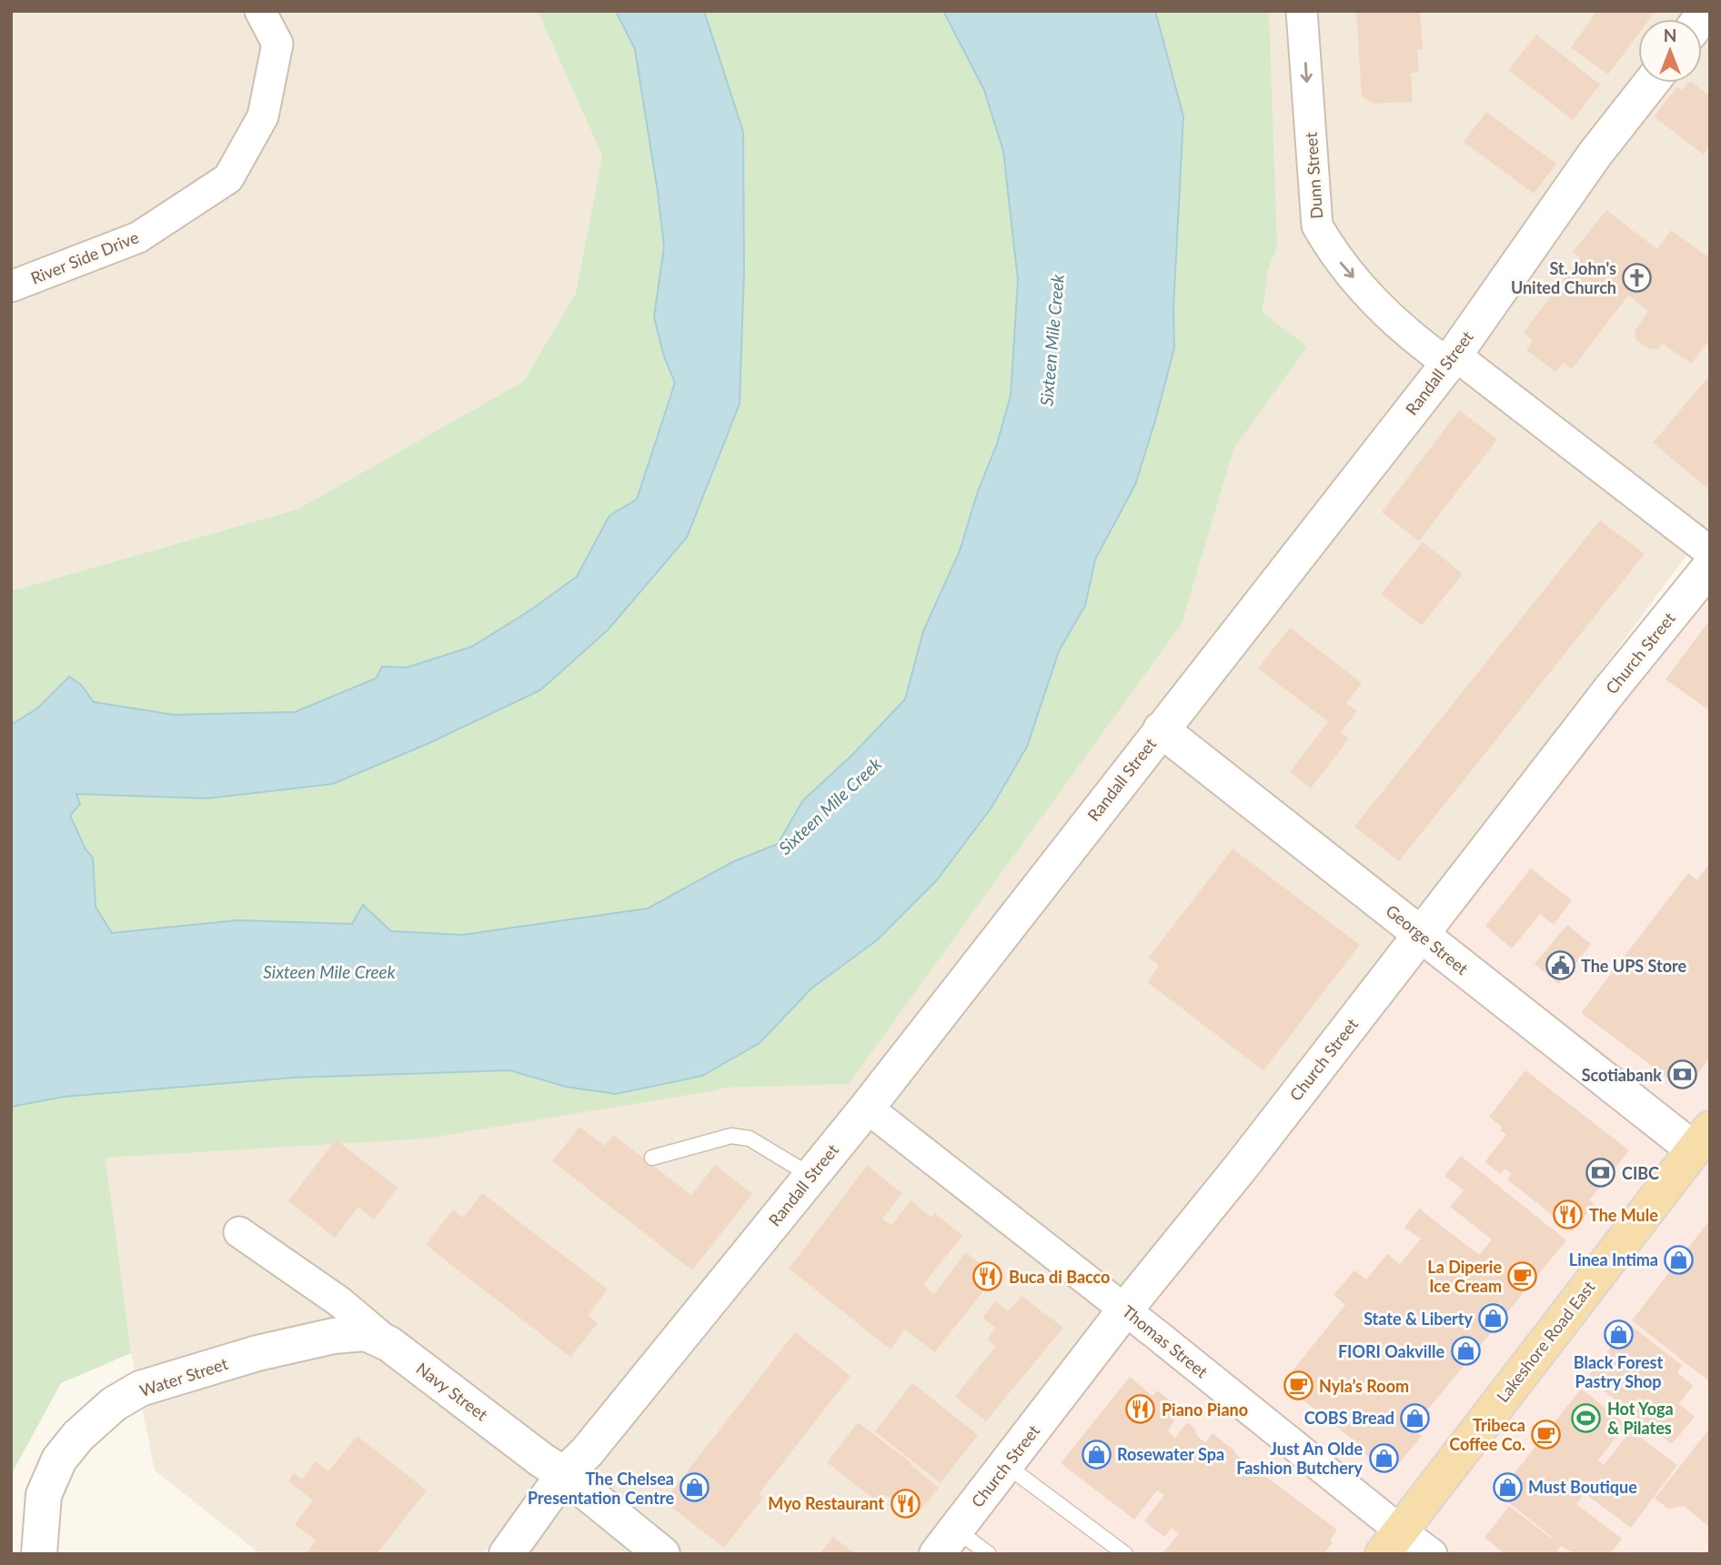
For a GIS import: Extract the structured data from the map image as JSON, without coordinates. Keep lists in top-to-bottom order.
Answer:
{
  "streets": {
    "main road": ["Lakeshore Road East"],
    "street": [
      "Dunn Street",
      "River Side Drive",
      "Randall Street",
      "Church Street",
      "George Street",
      "Thomas Street",
      "Water Street",
      "Navy Street"
    ]
  },
  "crossings": [
    ["Dunn Street", "Randall Street"],
    ["Randall Street", "George Street"],
    ["Randall Street", "Thomas Street"],
    ["Randall Street", "Navy Street"],
    ["Church Street", "George Street"],
    ["Church Street", "Thomas Street"],
    ["George Street", "Lakeshore Road East"],
    ["Thomas Street", "Lakeshore Road East"],
    ["Water Street", "Navy Street"]
  ],
  "one_way": ["Dunn Street"],
  "water": ["Sixteen Mile Creek"],
  "places": {
    "church": ["St. John's United Church"],
    "public building": ["The UPS Store"],
    "bank": ["Scotiabank", "CIBC"],
    "restaurant": [
      "The Mule",
      "Buca di Bacco",
      "Piano Piano",
      "Myo Restaurant"
    ],
    "shop": [
      "Linea Intima",
      "State & Liberty",
      "Black Forest Pastry Shop",
      "FIORI Oakville",
      "COBS Bread",
      "Rosewater Spa",
      "Just An Olde Fashion Butchery",
      "Must Boutique",
      "The Chelsea Presentation Centre"
    ],
    "cafe": ["La Diperie Ice Cream", "Nyla’s Room", "Tribeca Coffee Co."],
    "sports": ["Hot Yoga & Pilates"]
  },
  "north": "top"
}
